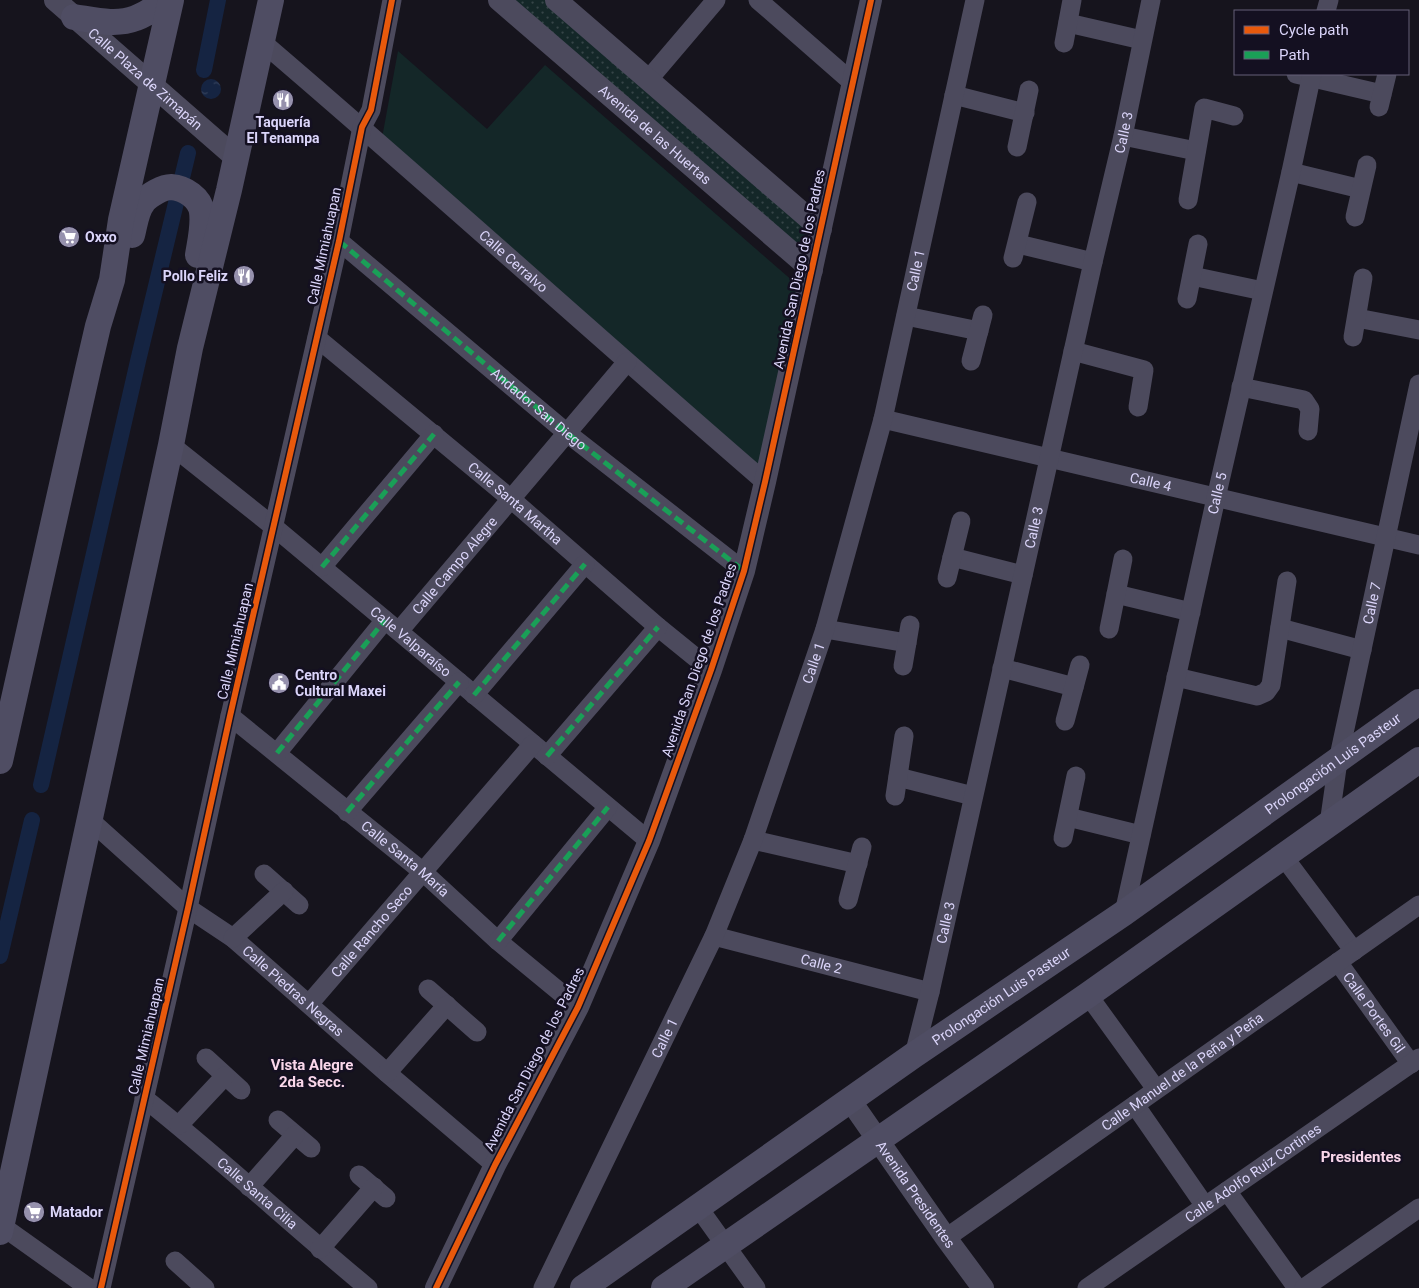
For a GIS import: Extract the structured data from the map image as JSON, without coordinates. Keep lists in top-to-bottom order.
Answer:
{
  "streets": {
    "main road": ["Prolongación Luis Pasteur"],
    "street": [
      "Calle Plaza de Zimapán",
      "Calle 3",
      "Avenida de las Huertas",
      "Calle Mimiahuapan",
      "Calle Cerralvo",
      "Avenida San Diego de los Padres",
      "Calle 1",
      "Andador San Diego",
      "Calle 4",
      "Calle 5",
      "Calle Santa Martha",
      "Calle Campo Alegre",
      "Calle 7",
      "Calle Valparaíso",
      "Calle Santa María",
      "Calle Rancho Seco",
      "Calle 2",
      "Calle Piedras Negras",
      "Calle Portes Gil",
      "Calle Manuel de la Peña y Peña",
      "Calle Adolfo Ruiz Cortines",
      "Calle Santa Cilia",
      "Avenida Presidentes"
    ]
  },
  "crossings": [
    ["Calle 3", "Calle 4"],
    ["Calle 3", "Prolongación Luis Pasteur"],
    ["Calle 3", "Calle 2"],
    ["Avenida de las Huertas", "Avenida San Diego de los Padres"],
    ["Calle Mimiahuapan", "Calle Cerralvo"],
    ["Calle Mimiahuapan", "Andador San Diego"],
    ["Calle Mimiahuapan", "Calle Santa Martha"],
    ["Calle Mimiahuapan", "Calle Valparaíso"],
    ["Calle Mimiahuapan", "Calle Santa María"],
    ["Calle Mimiahuapan", "Calle Piedras Negras"],
    ["Calle Mimiahuapan", "Calle Santa Cilia"],
    ["Calle Cerralvo", "Avenida San Diego de los Padres"],
    ["Calle Cerralvo", "Calle Campo Alegre"],
    ["Avenida San Diego de los Padres", "Andador San Diego"],
    ["Avenida San Diego de los Padres", "Calle Santa Martha"],
    ["Avenida San Diego de los Padres", "Calle Valparaíso"],
    ["Avenida San Diego de los Padres", "Calle Santa María"],
    ["Avenida San Diego de los Padres", "Calle Piedras Negras"],
    ["Calle 1", "Calle 4"],
    ["Calle 1", "Calle 2"],
    ["Andador San Diego", "Calle Campo Alegre"],
    ["Calle 4", "Calle 5"],
    ["Calle 4", "Calle 7"],
    ["Calle 5", "Prolongación Luis Pasteur"],
    ["Calle Santa Martha", "Calle Campo Alegre"],
    ["Calle Santa Martha", "Calle Rancho Seco"],
    ["Calle Campo Alegre", "Calle Valparaíso"],
    ["Calle Campo Alegre", "Calle Santa María"],
    ["Calle 7", "Prolongación Luis Pasteur"],
    ["Calle Valparaíso", "Calle Rancho Seco"],
    ["Prolongación Luis Pasteur", "Avenida Presidentes"],
    ["Calle Santa María", "Calle Rancho Seco"],
    ["Calle Rancho Seco", "Calle Piedras Negras"],
    ["Calle Portes Gil", "Calle Manuel de la Peña y Peña"],
    ["Calle Portes Gil", "Calle Adolfo Ruiz Cortines"],
    ["Calle Manuel de la Peña y Peña", "Avenida Presidentes"]
  ],
  "districts": ["Vista Alegre 2da Secc.", "Presidentes"],
  "places": {
    "restaurant": ["Taquería El Tenampa", "Pollo Feliz"],
    "supermarket": ["Oxxo", "Matador"],
    "public building": ["Centro Cultural Maxei"]
  },
  "legend": ["Cycle path", "Path"]
}
